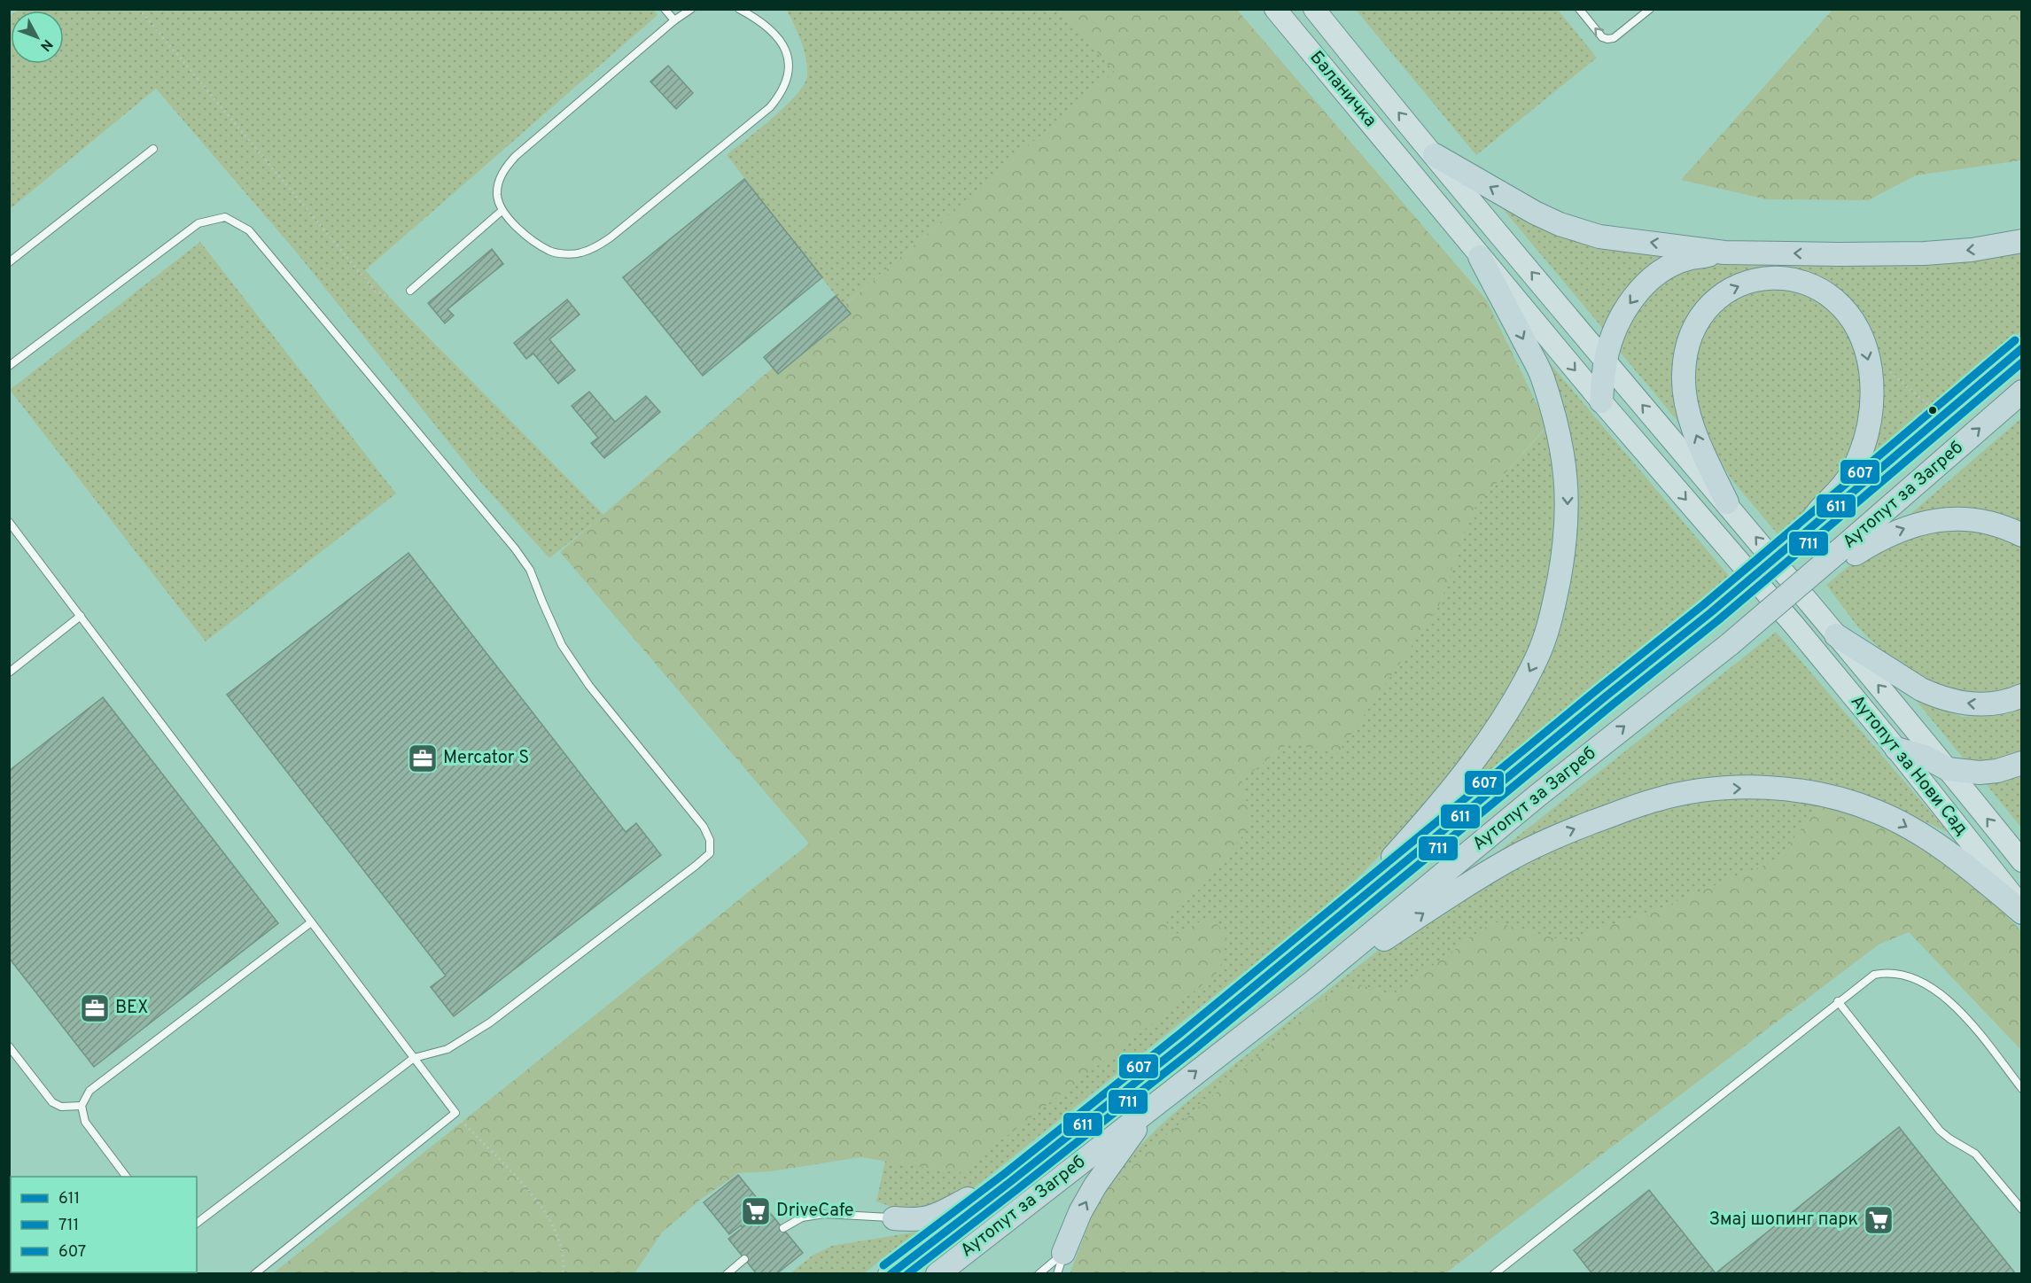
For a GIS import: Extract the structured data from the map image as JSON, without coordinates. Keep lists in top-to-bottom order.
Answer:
{
  "streets": {
    "highway": ["Аутопут за Загреб"],
    "main road": ["Баланичка", "Аутопут за Нови Сад"]
  },
  "crossings": [
    ["Баланичка", "Аутопут за Нови Сад"]
  ],
  "places": {
    "office": ["Mercator S", "BEX"],
    "supermarket": ["DriveCafe", "Змај шопинг парк"]
  },
  "lines": ["transit line 607", "transit line 611", "transit line 711"],
  "legend": ["611", "711", "607"],
  "north": "bottom right"
}
